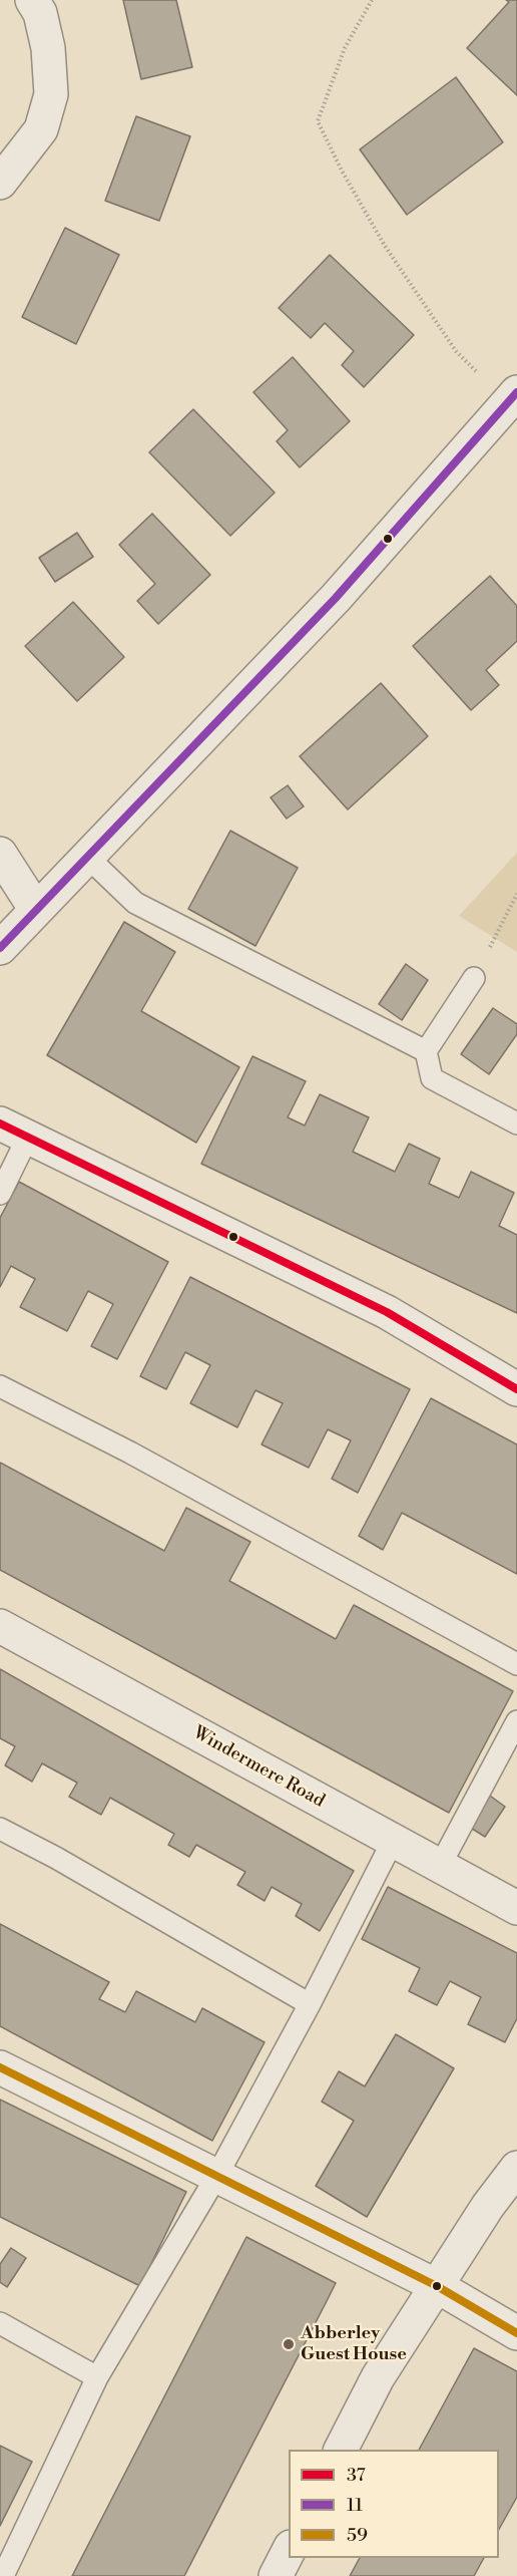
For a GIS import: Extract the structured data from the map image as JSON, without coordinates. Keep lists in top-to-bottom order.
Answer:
{
  "streets": {
    "street": ["Windermere Road"]
  },
  "places": ["Abberley Guest House"],
  "lines": ["transit line 11", "transit line 37", "transit line 59"],
  "legend": ["37", "11", "59"]
}
